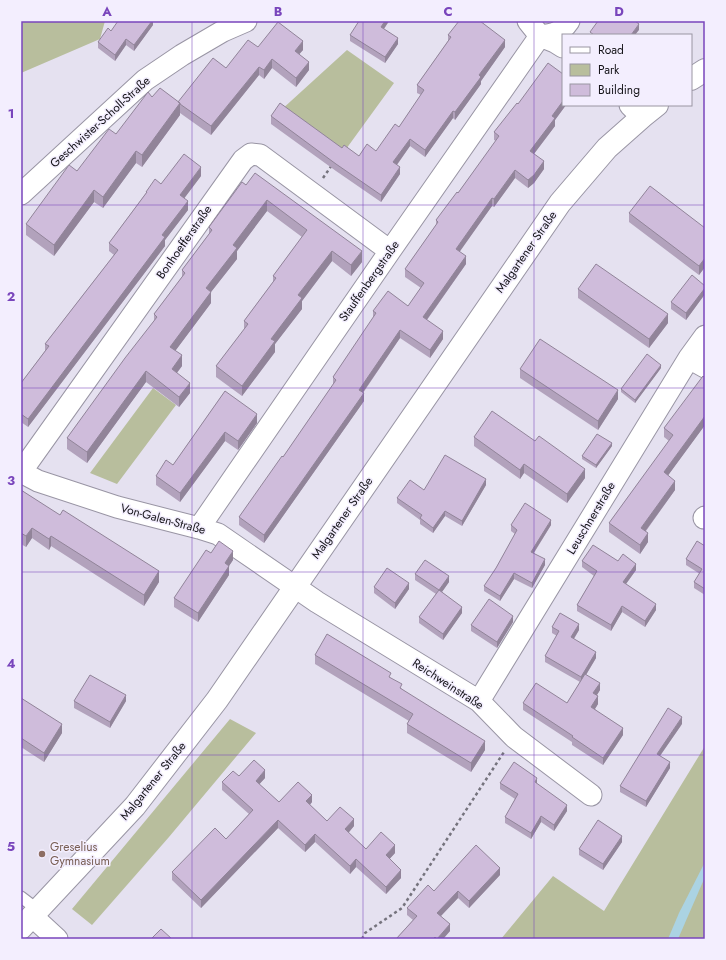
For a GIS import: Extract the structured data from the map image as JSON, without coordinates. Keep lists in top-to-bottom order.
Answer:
{
  "streets": {
    "street": [
      "Geschwister-Scholl-Straße",
      "Bonhoefferstraße",
      "Malgartener Straße",
      "Stauffenbergstraße",
      "Leuschnerstraße",
      "Von-Galen-Straße",
      "Reichweinstraße"
    ]
  },
  "crossings": [
    ["Bonhoefferstraße", "Stauffenbergstraße"],
    ["Bonhoefferstraße", "Von-Galen-Straße"],
    ["Malgartener Straße", "Von-Galen-Straße"],
    ["Malgartener Straße", "Reichweinstraße"],
    ["Stauffenbergstraße", "Von-Galen-Straße"],
    ["Leuschnerstraße", "Reichweinstraße"],
    ["Von-Galen-Straße", "Reichweinstraße"]
  ],
  "places": ["Greselius Gymnasium"],
  "legend": ["Road", "Park", "Building"],
  "grid": {
    "columns": [
      "A",
      "B",
      "C",
      "D"
    ],
    "rows": [
      "1",
      "2",
      "3",
      "4",
      "5"
    ]
  }
}
